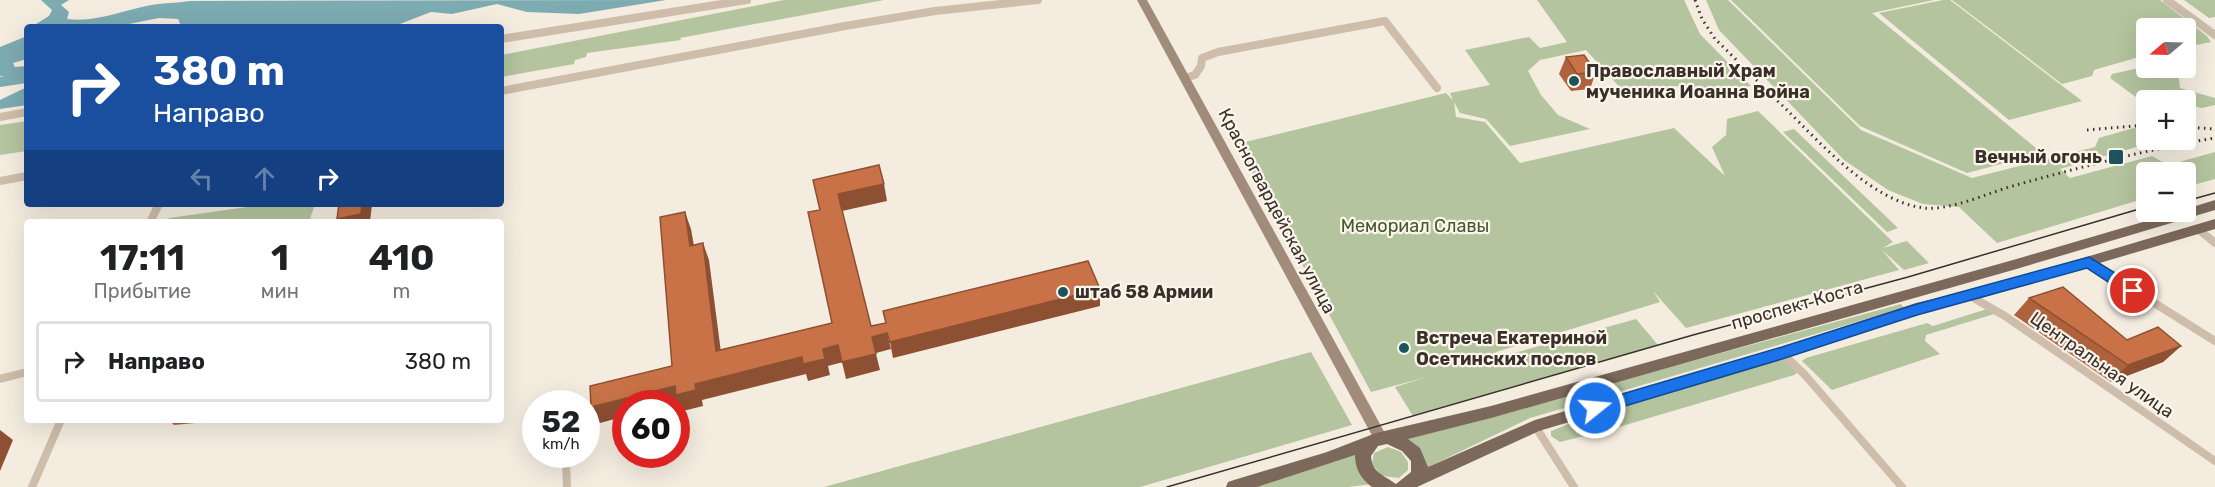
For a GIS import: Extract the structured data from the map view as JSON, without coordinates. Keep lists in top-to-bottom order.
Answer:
{
  "streets": {
    "main road": ["Красногвардейская улица", "проспект Коста"],
    "street": ["Центральная улица"]
  },
  "crossings": [
    ["Красногвардейская улица", "проспект Коста"]
  ],
  "parks": ["Мемориал Славы"],
  "places": {
    "other": ["Православный Храм мученика Иоанна Война", "штаб 58 Армии", "Встреча Екатериной Осетинских послов"],
    "transit": ["Вечный огонь"]
  },
  "north": "left",
  "page": {
    "map_buttons": ["+", "−"],
    "turn": ["380 m", "Направо"],
    "eta": [
      "17:11",
      "Прибытие",
      "1",
      "мин",
      "410",
      "m"
    ],
    "list": [
      {
        "name": "Направо",
        "value": "380 m"
      }
    ],
    "speed": "52 km/h",
    "limit": "60"
  }
}
